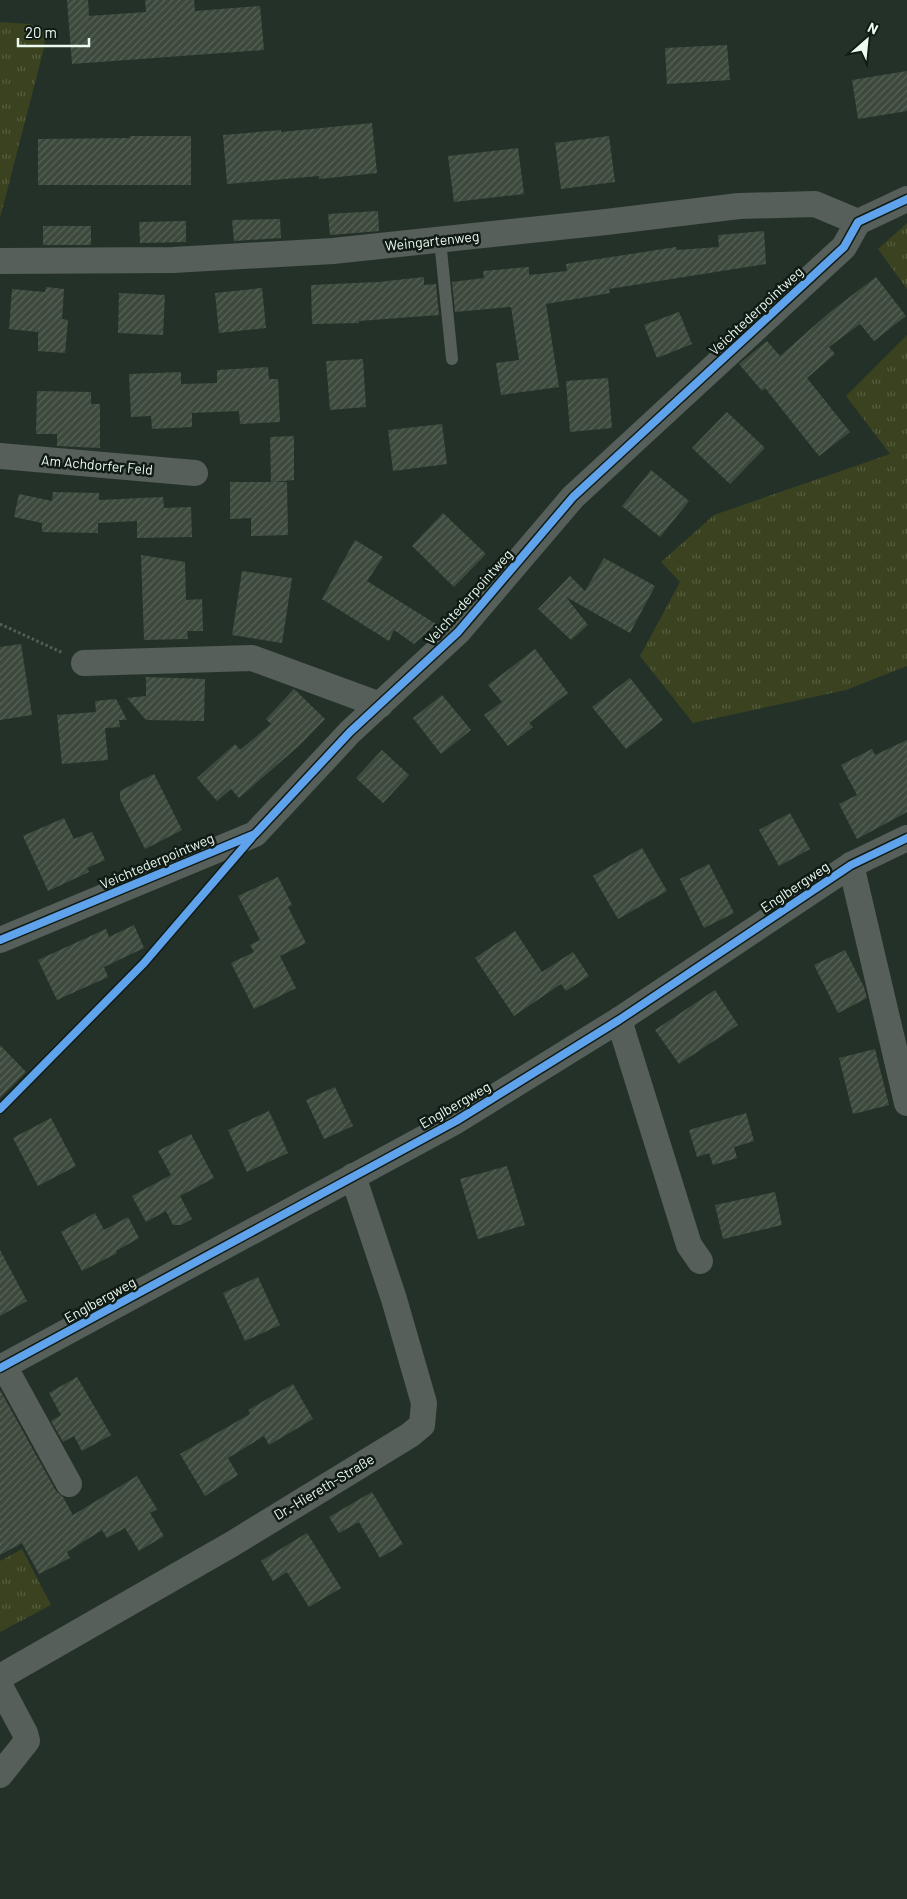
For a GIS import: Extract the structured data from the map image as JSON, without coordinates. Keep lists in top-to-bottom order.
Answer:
{
  "streets": {
    "street": [
      "Weingartenweg",
      "Veichtederpointweg",
      "Am Achdorfer Feld",
      "Englbergweg",
      "Dr.-Hiereth-Straße"
    ]
  },
  "crossings": [
    ["Weingartenweg", "Veichtederpointweg"],
    ["Englbergweg", "Dr.-Hiereth-Straße"]
  ],
  "scale_bar": "20 m",
  "north": "top right"
}
